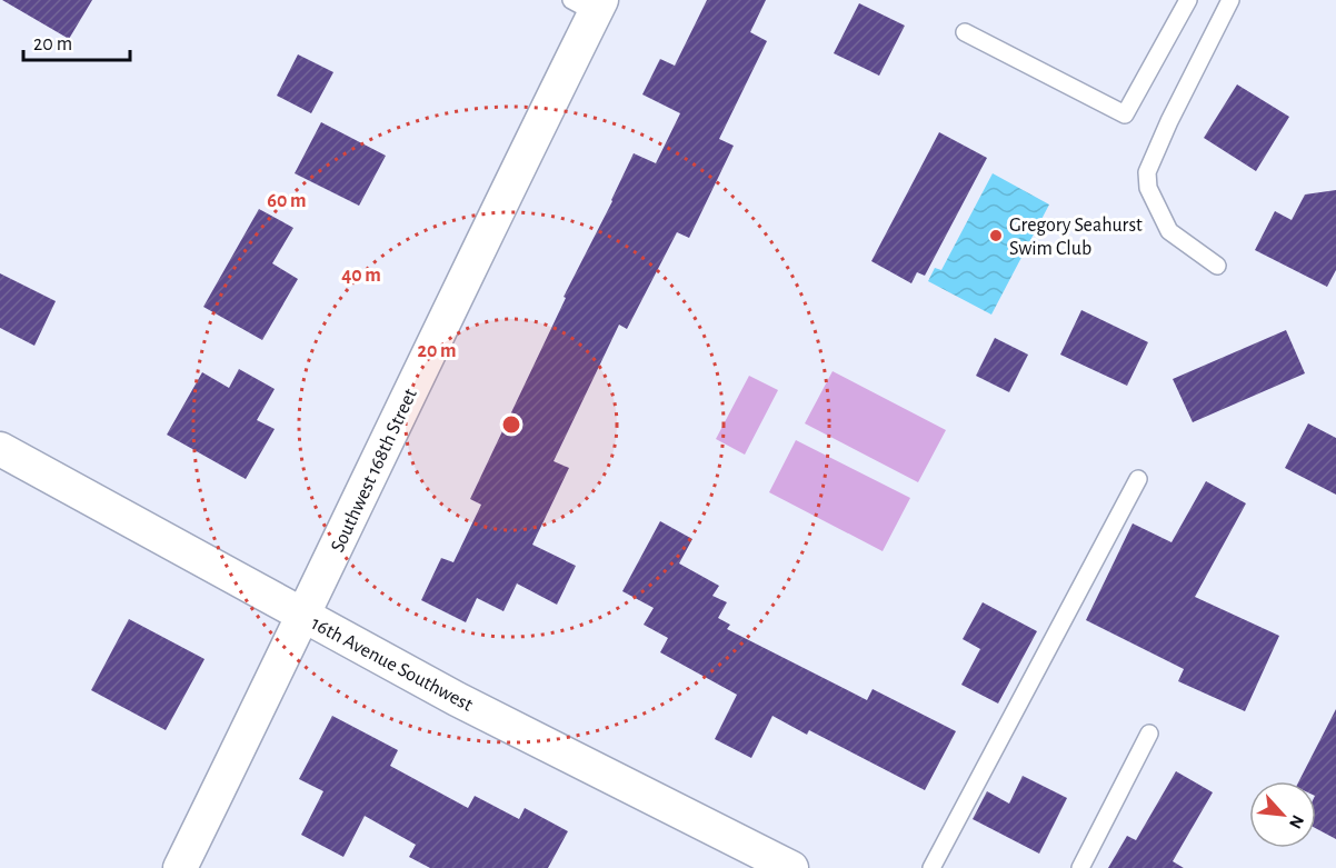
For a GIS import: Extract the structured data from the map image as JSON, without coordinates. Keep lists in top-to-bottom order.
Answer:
{
  "streets": {
    "street": ["Southwest 168th Street", "16th Avenue Southwest"]
  },
  "crossings": [
    ["Southwest 168th Street", "16th Avenue Southwest"]
  ],
  "places": ["Gregory Seahurst Swim Club"],
  "scale_bar": "20 m",
  "north": "bottom right",
  "rings": ["60 m", "40 m", "20 m"]
}
